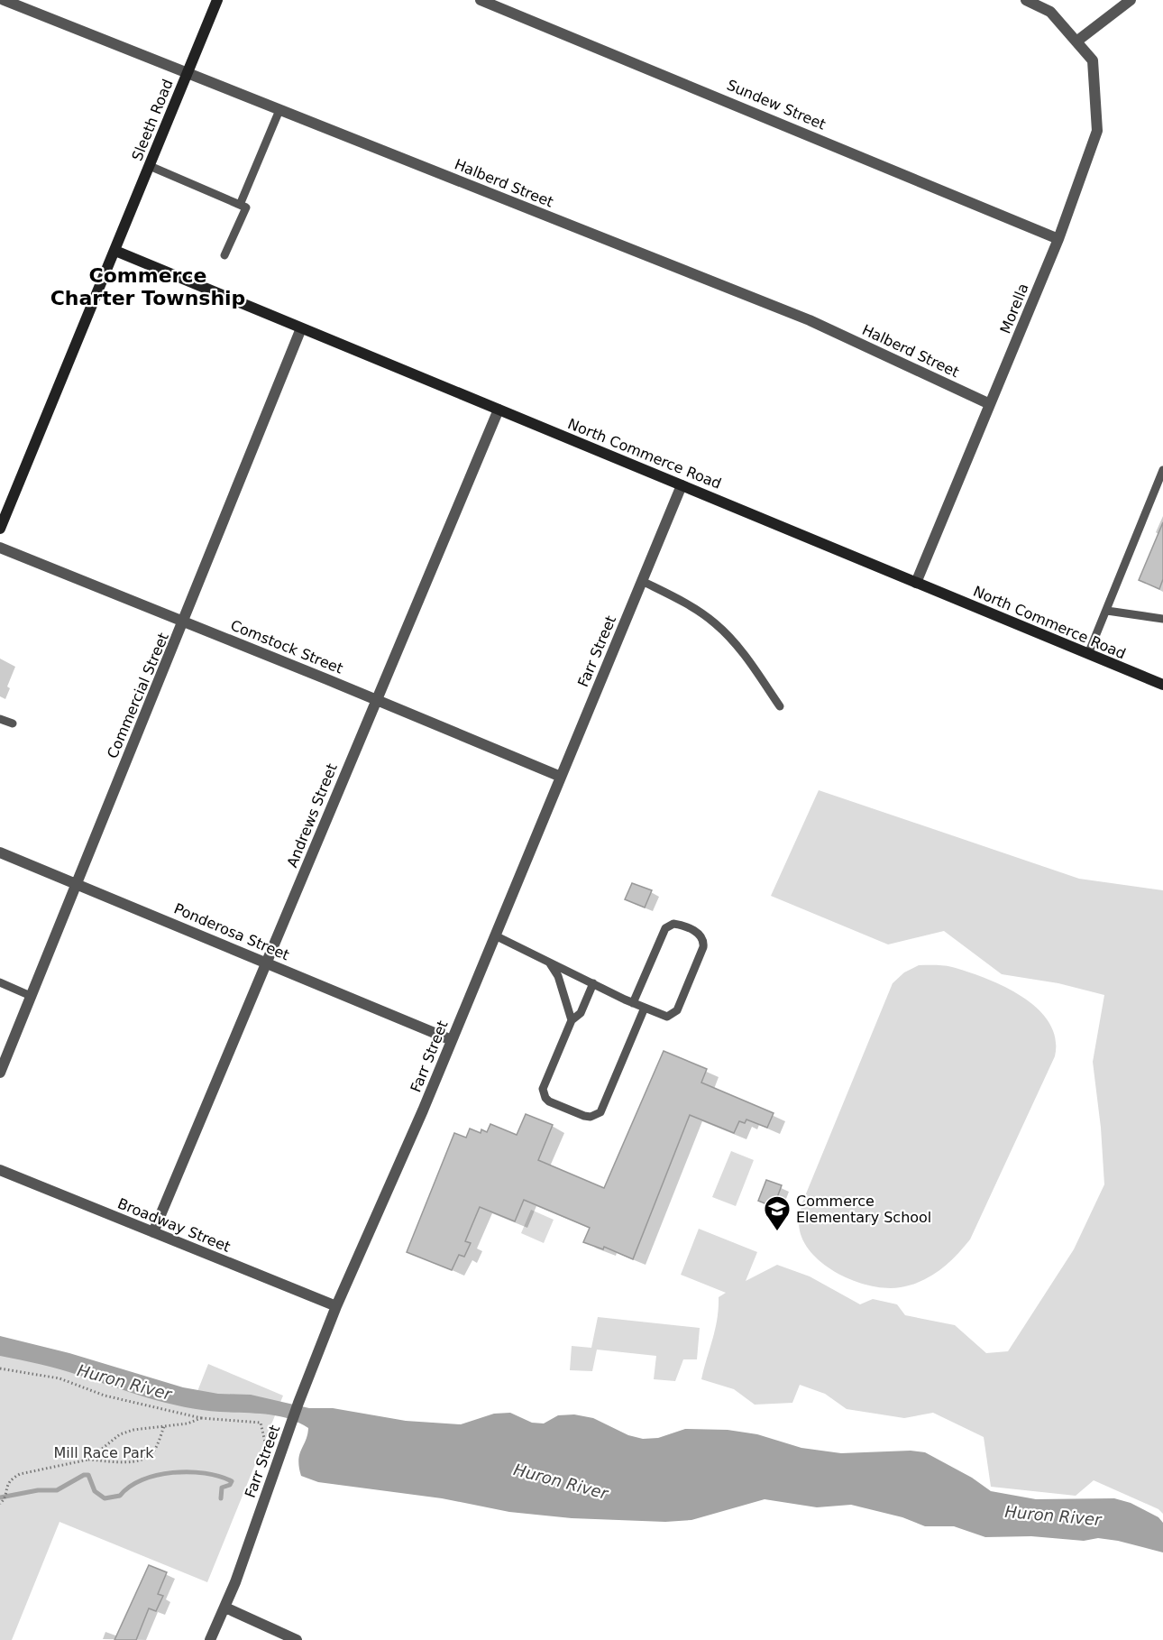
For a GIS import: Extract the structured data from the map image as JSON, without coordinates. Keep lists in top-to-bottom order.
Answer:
{
  "streets": {
    "main road": ["Sleeth Road", "North Commerce Road"],
    "street": [
      "Sundew Street",
      "Halberd Street",
      "Morella",
      "Comstock Street",
      "Farr Street",
      "Commercial Street",
      "Andrews Street",
      "Ponderosa Street",
      "Broadway Street"
    ]
  },
  "crossings": [
    ["Sundew Street", "Morella"],
    ["Sleeth Road", "Halberd Street"],
    ["Sleeth Road", "North Commerce Road"],
    ["Halberd Street", "Morella"],
    ["Morella", "North Commerce Road"],
    ["North Commerce Road", "Farr Street"],
    ["North Commerce Road", "Commercial Street"],
    ["North Commerce Road", "Andrews Street"],
    ["Comstock Street", "Farr Street"],
    ["Comstock Street", "Commercial Street"],
    ["Comstock Street", "Andrews Street"],
    ["Farr Street", "Ponderosa Street"],
    ["Farr Street", "Broadway Street"],
    ["Commercial Street", "Ponderosa Street"],
    ["Andrews Street", "Ponderosa Street"],
    ["Andrews Street", "Broadway Street"]
  ],
  "districts": ["Commerce Charter Township"],
  "water": ["Huron River"],
  "parks": ["Mill Race Park"],
  "places": {
    "school or university": ["Commerce Elementary School"]
  }
}
